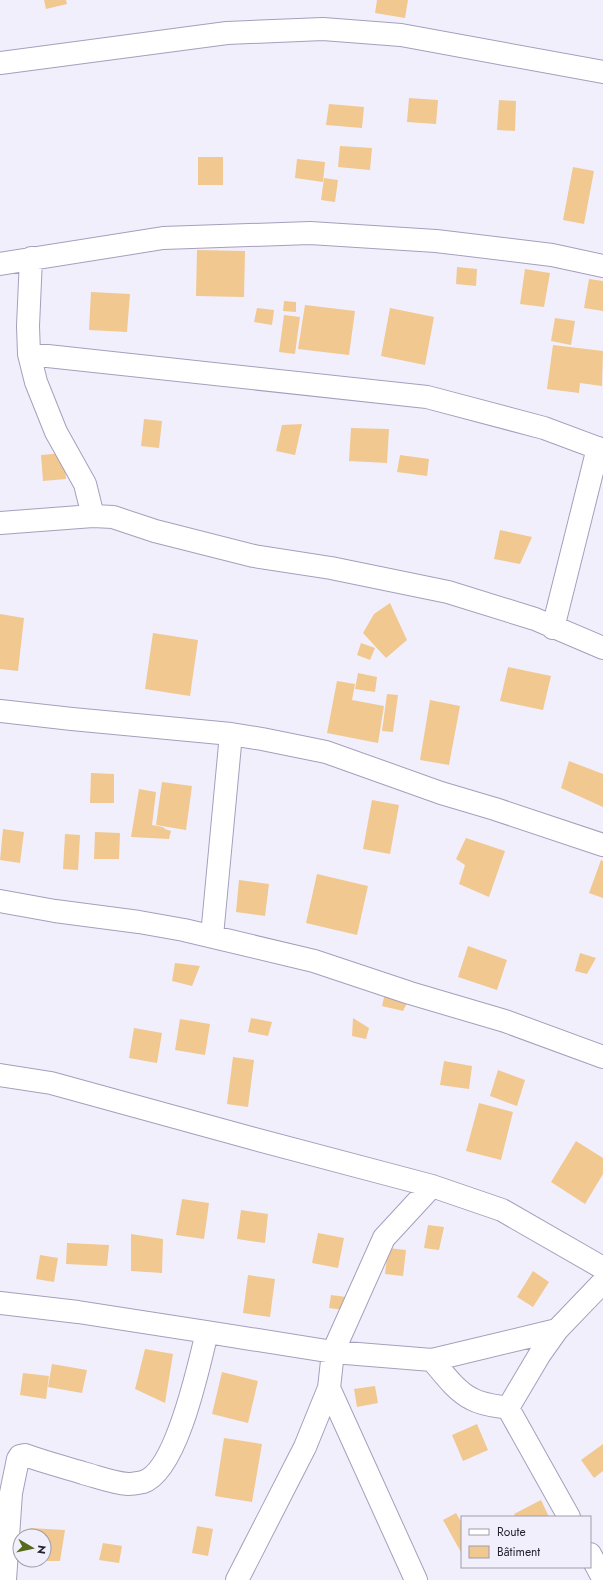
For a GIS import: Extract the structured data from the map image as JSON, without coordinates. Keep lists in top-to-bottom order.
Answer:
{
  "legend": ["Route", "Bâtiment"],
  "north": "right"
}
